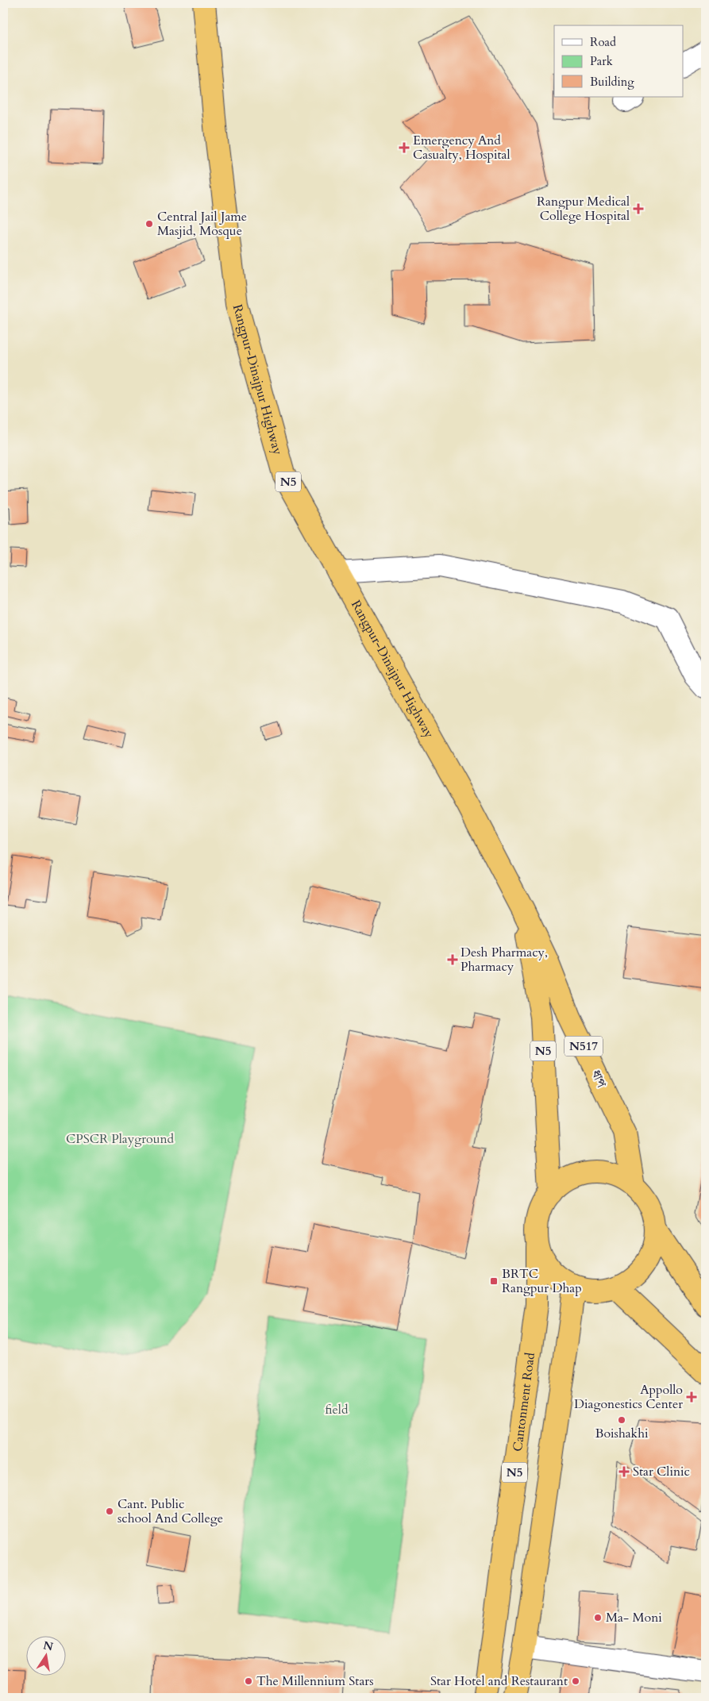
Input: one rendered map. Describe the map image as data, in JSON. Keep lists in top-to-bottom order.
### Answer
{
  "streets": {
    "highway": [
      "Rangpur-Dinajpur Highway",
      "N5",
      "N517",
      "ধাপ",
      "Cantonment Road"
    ]
  },
  "crossings": [
    ["Rangpur-Dinajpur Highway", "N5"],
    ["Rangpur-Dinajpur Highway", "ধাপ"],
    ["N5", "ধাপ"],
    ["N5", "Cantonment Road"],
    ["ধাপ", "Cantonment Road"]
  ],
  "parks": ["CPSCR Playground", "field"],
  "places": {
    "health": [
      "Emergency And Casualty, Hospital",
      "Rangpur Medical College Hospital",
      "Desh Pharmacy, Pharmacy",
      "Appollo Diagonestics Center",
      "Star Clinic"
    ],
    "other": [
      "Central Jail Jame Masjid, Mosque",
      "Boishakhi",
      "Cant. Public school And College",
      "Ma- Moni",
      "The Millennium Stars",
      "Star Hotel and Restaurant"
    ],
    "transit": ["BRTC Rangpur Dhap"]
  },
  "legend": ["Road", "Park", "Building"],
  "north": "top"
}
